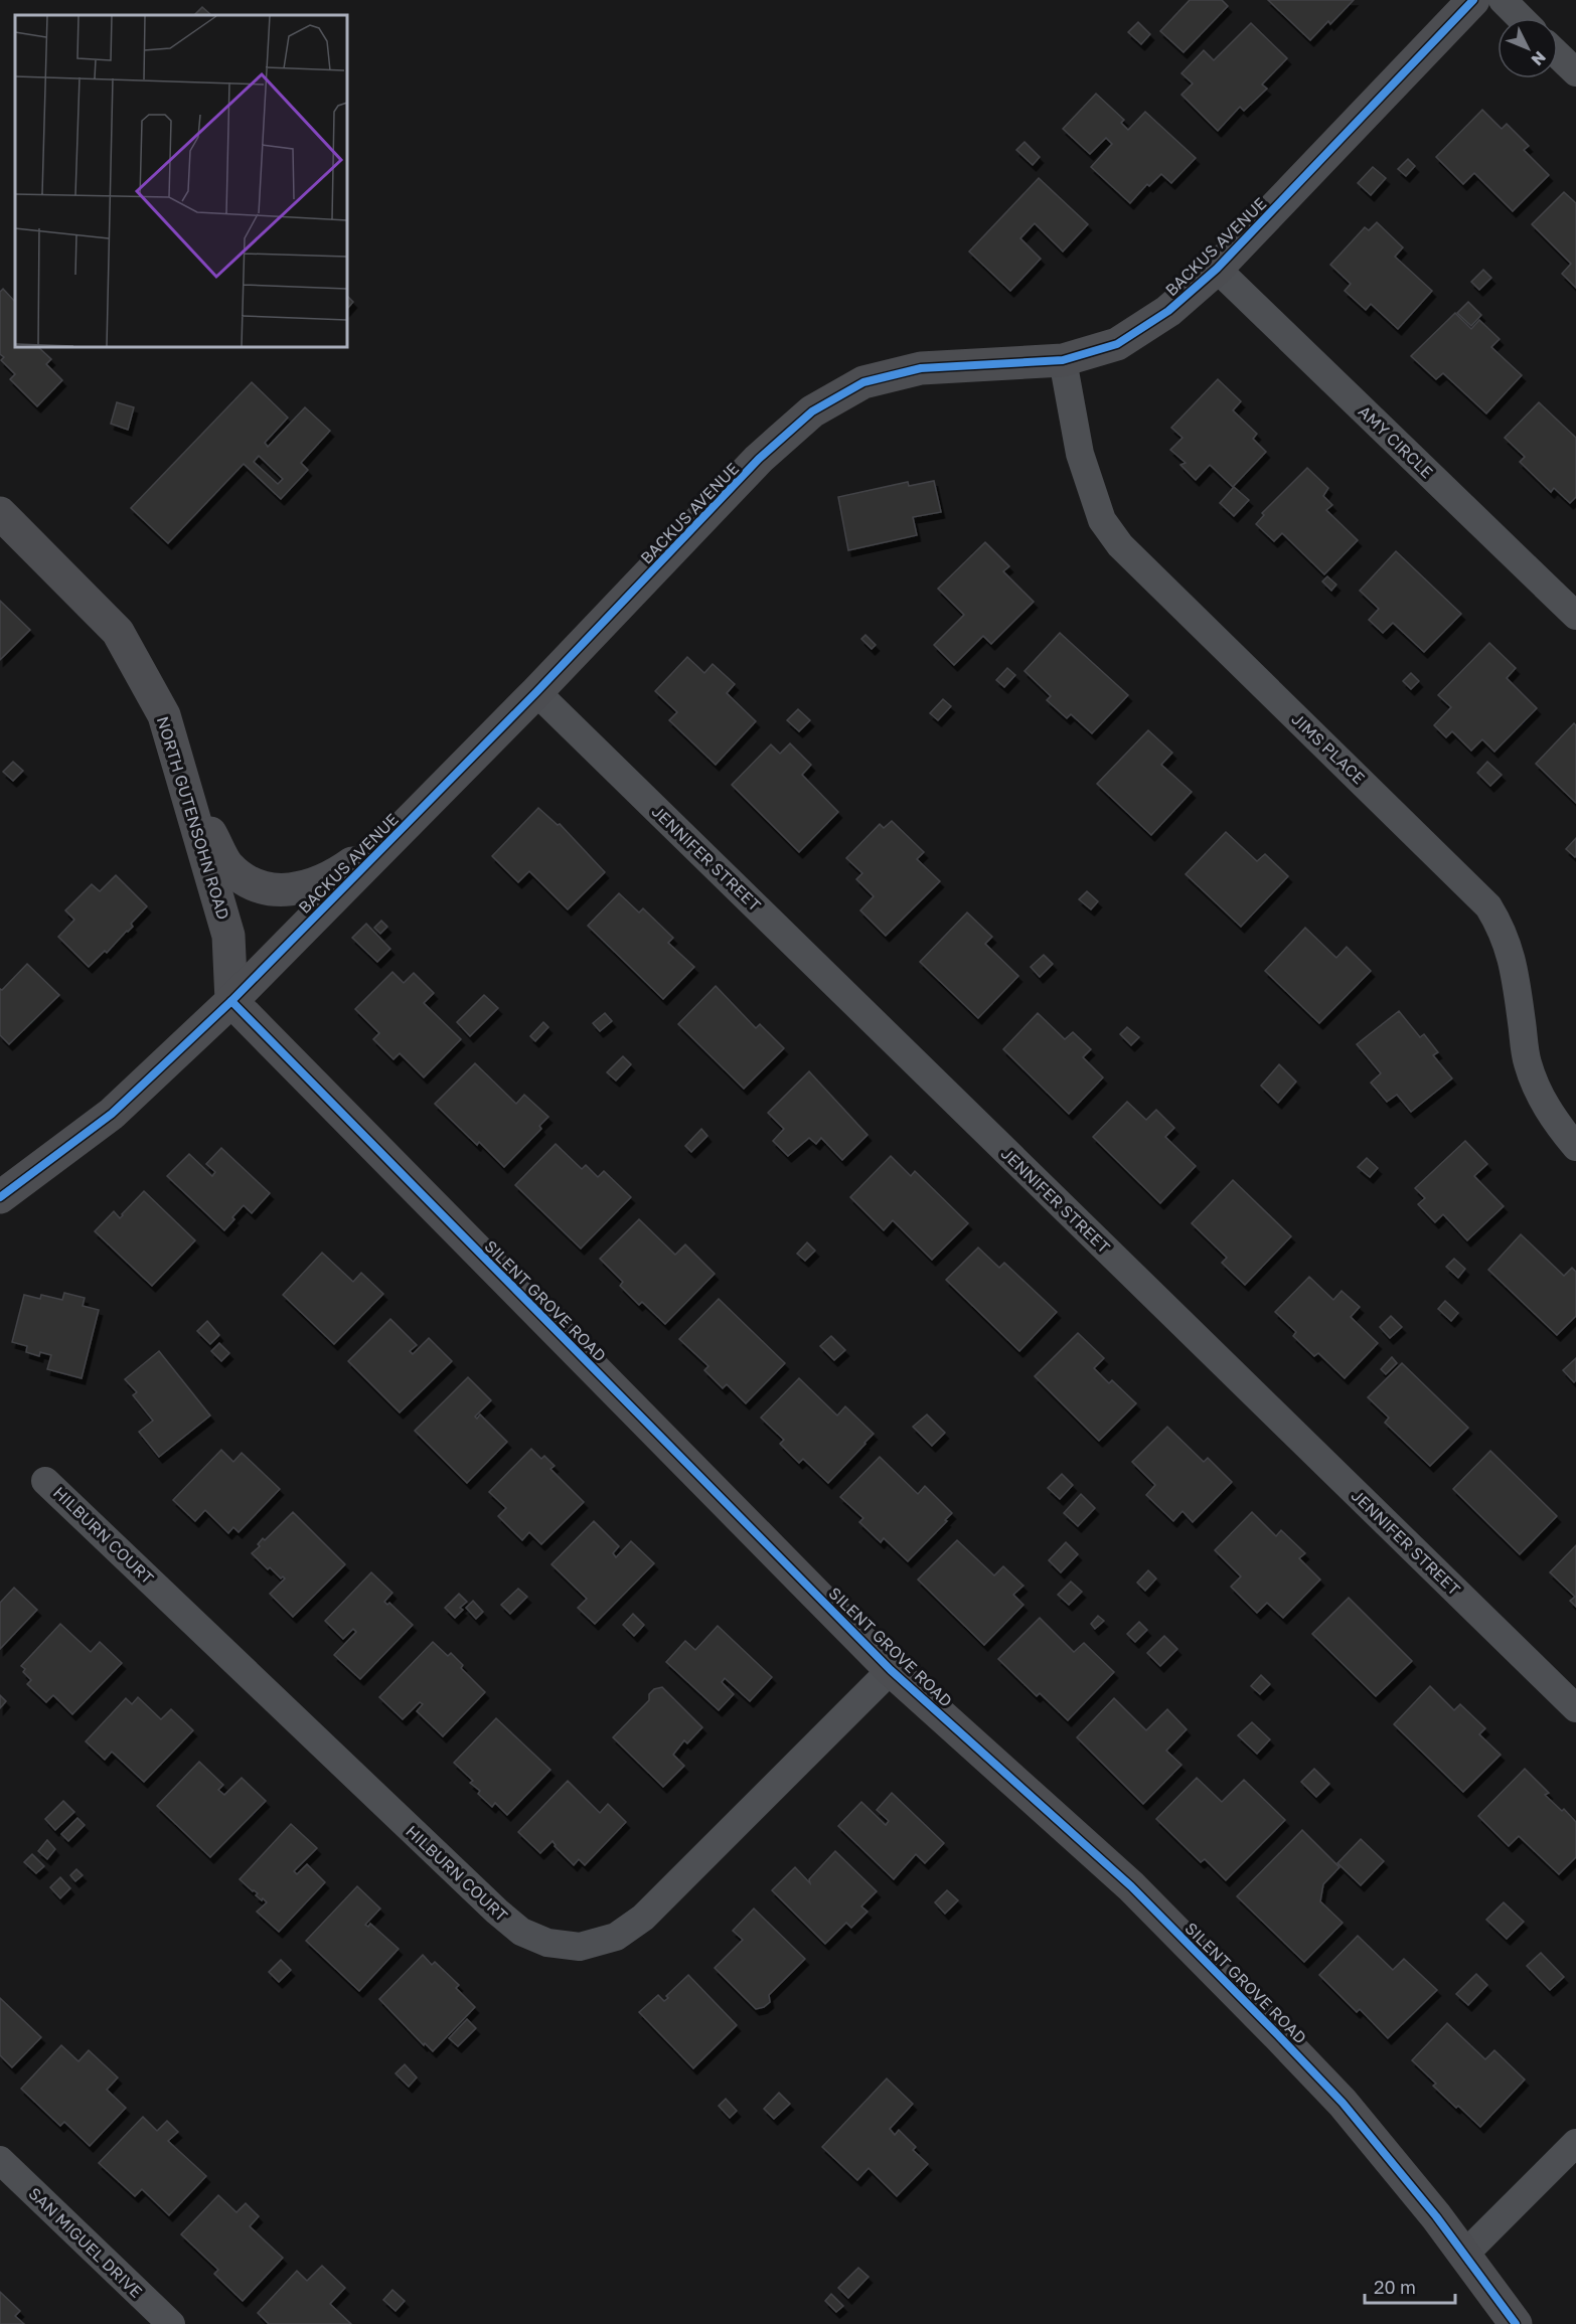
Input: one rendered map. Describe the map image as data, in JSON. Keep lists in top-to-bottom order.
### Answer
{
  "streets": {
    "street": [
      "BACKUS AVENUE",
      "AMY CIRCLE",
      "JIMS PLACE",
      "NORTH GUTENSOHN ROAD",
      "JENNIFER STREET",
      "SILENT GROVE ROAD",
      "HILBURN COURT",
      "SAN MIGUEL DRIVE"
    ]
  },
  "crossings": [
    ["BACKUS AVENUE", "AMY CIRCLE"],
    ["BACKUS AVENUE", "JIMS PLACE"],
    ["BACKUS AVENUE", "NORTH GUTENSOHN ROAD"],
    ["BACKUS AVENUE", "JENNIFER STREET"],
    ["BACKUS AVENUE", "SILENT GROVE ROAD"],
    ["NORTH GUTENSOHN ROAD", "SILENT GROVE ROAD"],
    ["SILENT GROVE ROAD", "HILBURN COURT"]
  ],
  "scale_bar": "20 m",
  "north": "bottom right"
}
